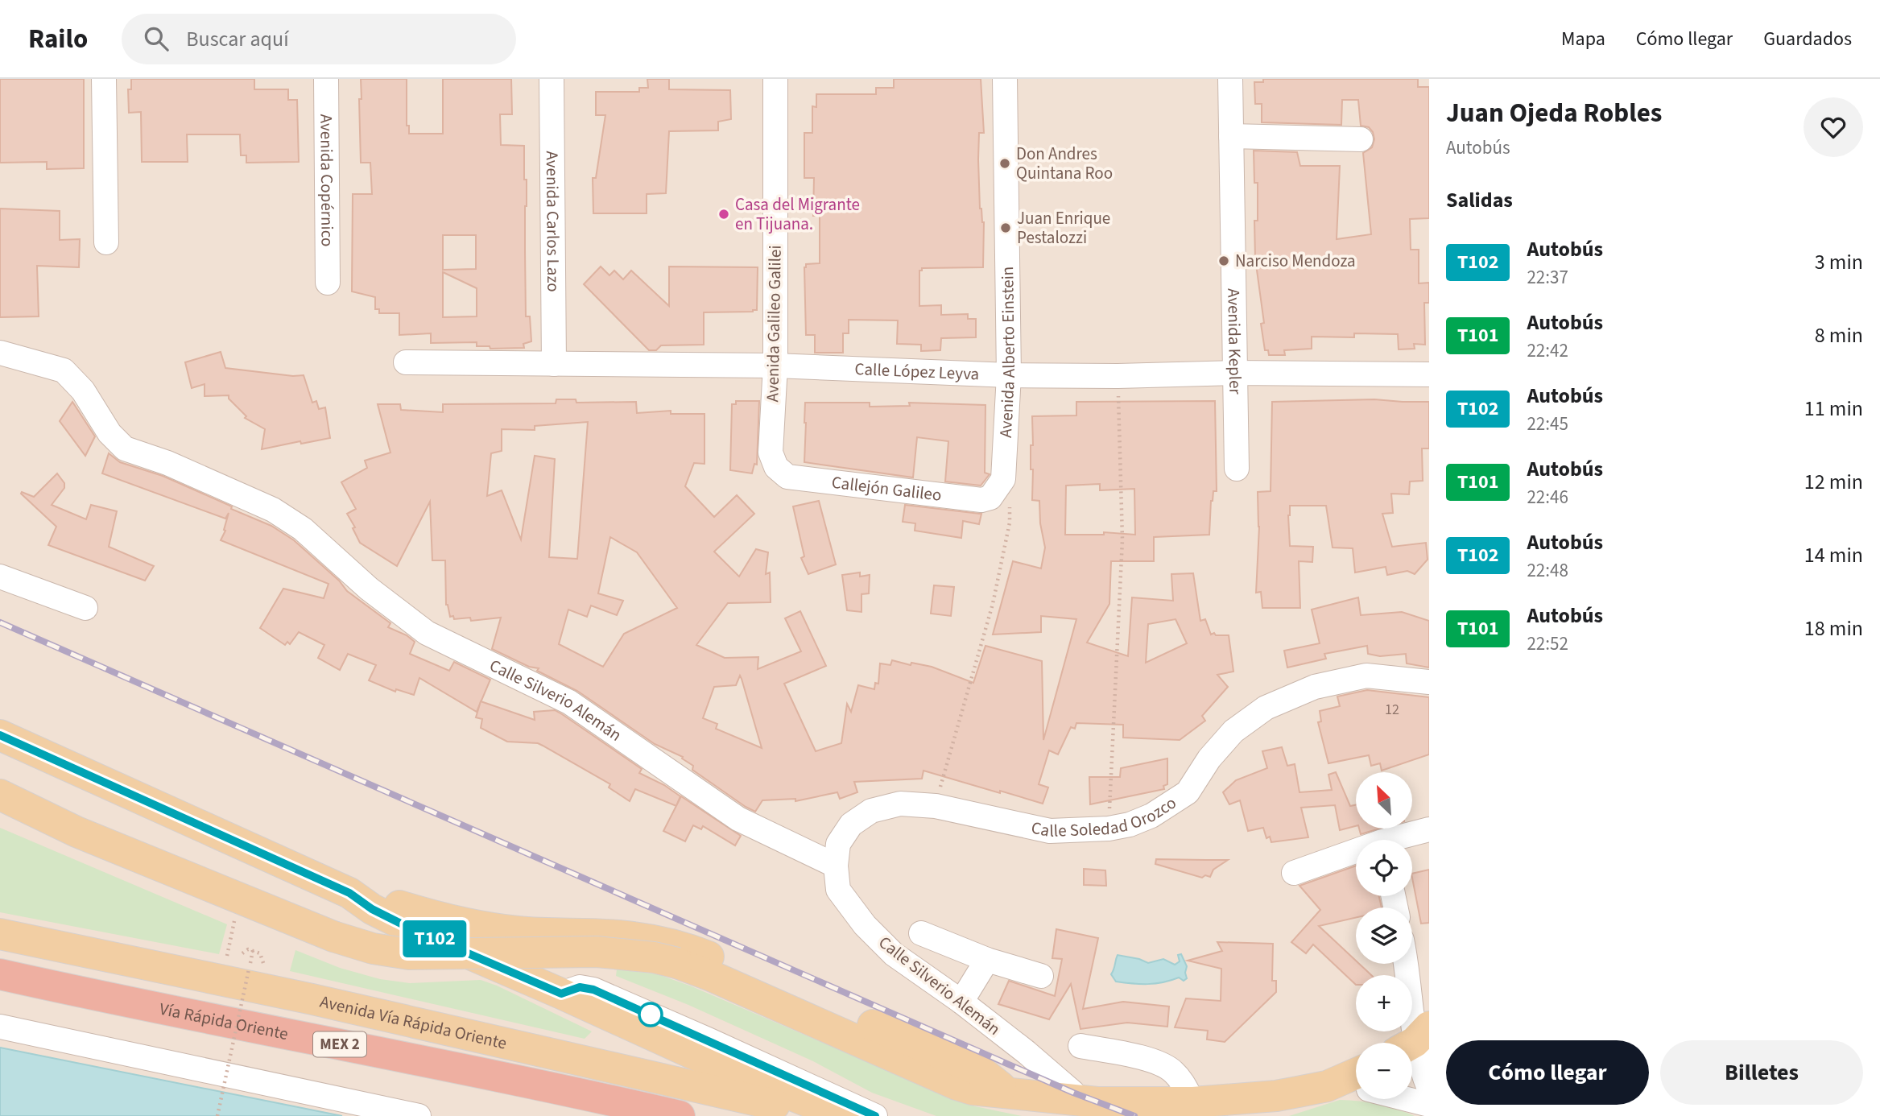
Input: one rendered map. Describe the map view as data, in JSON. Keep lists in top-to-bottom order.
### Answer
{
  "streets": {
    "highway": ["Vía Rápida Oriente", "MEX 2"],
    "main road": ["Avenida Vía Rápida Oriente"],
    "street": [
      "Avenida Copérnico",
      "Avenida Carlos Lazo",
      "Avenida Galileo Galilei",
      "Avenida Kepler",
      "Avenida Alberto Einstein",
      "Calle López Leyva",
      "Callejón Galileo",
      "Calle Silverio Alemán",
      "Calle Soledad Orozco"
    ]
  },
  "crossings": [
    ["Avenida Carlos Lazo", "Calle López Leyva"],
    ["Avenida Galileo Galilei", "Calle López Leyva"],
    ["Avenida Galileo Galilei", "Callejón Galileo"],
    ["Avenida Kepler", "Calle López Leyva"],
    ["Avenida Alberto Einstein", "Calle López Leyva"],
    ["Avenida Alberto Einstein", "Callejón Galileo"],
    ["Calle Silverio Alemán", "Calle Soledad Orozco"]
  ],
  "places": [
    "Don Andres Quintana Roo",
    "Casa del Migrante en Tijuana.",
    "Juan Enrique Pestalozzi",
    "Narciso Mendoza"
  ],
  "lines": ["bus line T102"],
  "house_numbers": ["12"],
  "north": "top left",
  "page": {
    "header": "Railo",
    "search": "Buscar aquí",
    "nav": ["Mapa", "Cómo llegar", "Guardados"],
    "on_map": "T102",
    "heading": [
      ["Juan Ojeda Robles", "Autobús"],
      "Salidas"
    ],
    "list": [
      {
        "mark": "T102",
        "name": "Autobús",
        "note": "22:37",
        "value": "3 min"
      },
      {
        "mark": "T101",
        "name": "Autobús",
        "note": "22:42",
        "value": "8 min"
      },
      {
        "mark": "T102",
        "name": "Autobús",
        "note": "22:45",
        "value": "11 min"
      },
      {
        "mark": "T101",
        "name": "Autobús",
        "note": "22:46",
        "value": "12 min"
      },
      {
        "mark": "T102",
        "name": "Autobús",
        "note": "22:48",
        "value": "14 min"
      },
      {
        "mark": "T101",
        "name": "Autobús",
        "note": "22:52",
        "value": "18 min"
      }
    ],
    "map_buttons": ["+", "−"],
    "buttons": ["Cómo llegar", "Billetes"]
  }
}
